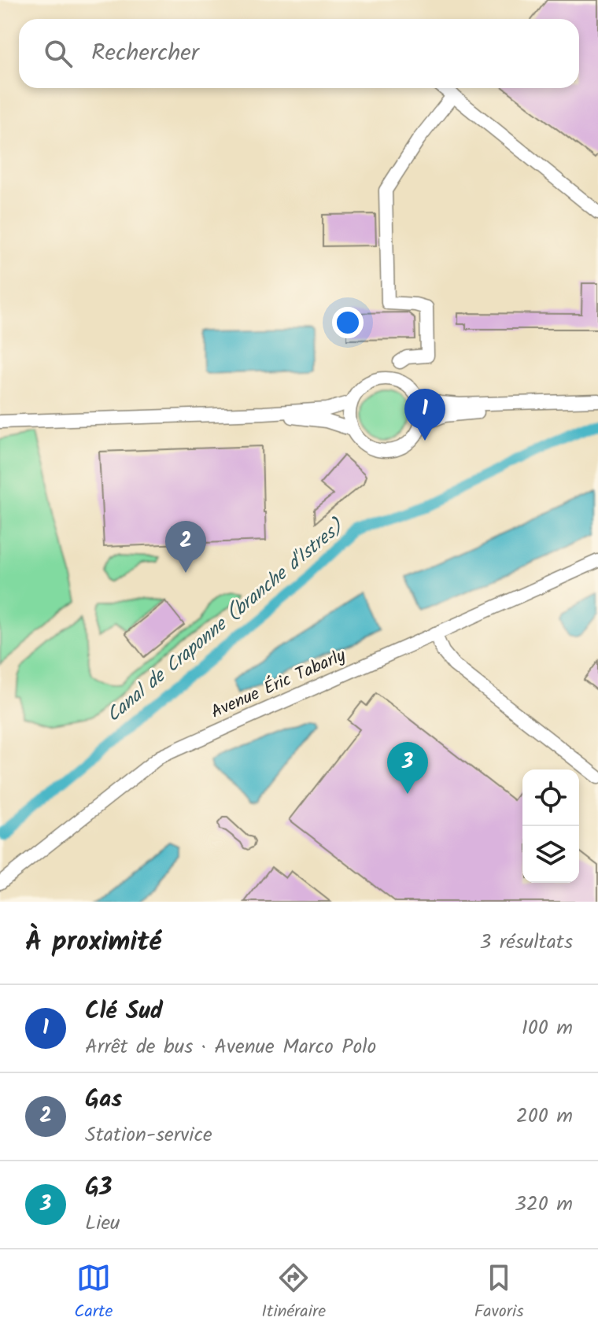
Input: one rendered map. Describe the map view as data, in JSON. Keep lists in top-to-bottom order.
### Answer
{
  "streets": {
    "street": ["Avenue Éric Tabarly"]
  },
  "water": ["Canal de Craponne (branche d'Istres)"],
  "page": {
    "search": "Rechercher",
    "pins": ["1", "2", "3"],
    "heading": ["À proximité", "3 résultats"],
    "list": [
      {
        "mark": "1",
        "name": "Clé Sud",
        "note": "Arrêt de bus · Avenue Marco Polo",
        "value": "100 m"
      },
      {
        "mark": "2",
        "name": "Gas",
        "note": "Station-service",
        "value": "200 m"
      },
      {
        "mark": "3",
        "name": "G3",
        "note": "Lieu",
        "value": "320 m"
      }
    ],
    "nav": ["Carte", "Itinéraire", "Favoris"]
  }
}
